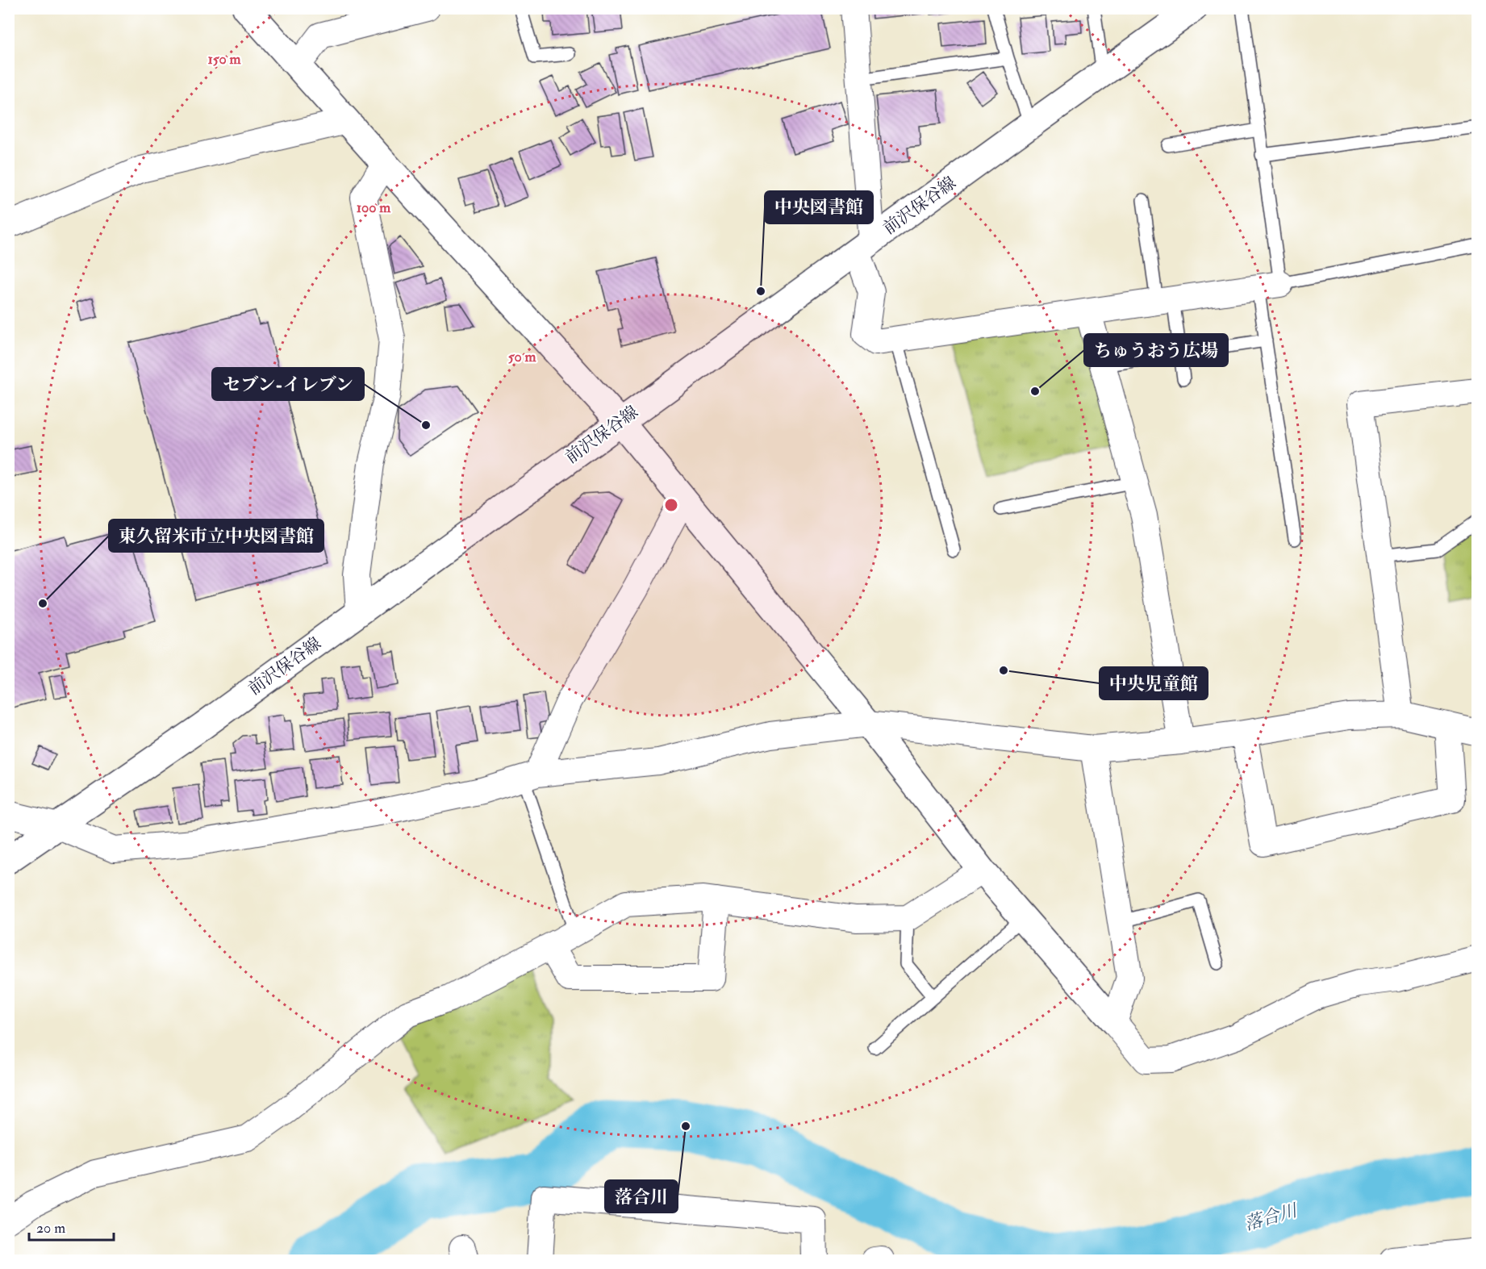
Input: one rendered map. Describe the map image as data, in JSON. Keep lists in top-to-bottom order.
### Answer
{
  "streets": {
    "main road": ["前沢保谷線"]
  },
  "water": ["落合川"],
  "places": [
    "中央図書館",
    "ちゅうおう広場",
    "セブン-イレブン",
    "東久留米市立中央図書館",
    "中央児童館",
    "落合川"
  ],
  "scale_bar": "20 m",
  "rings": ["150 m", "100 m", "50 m"]
}
